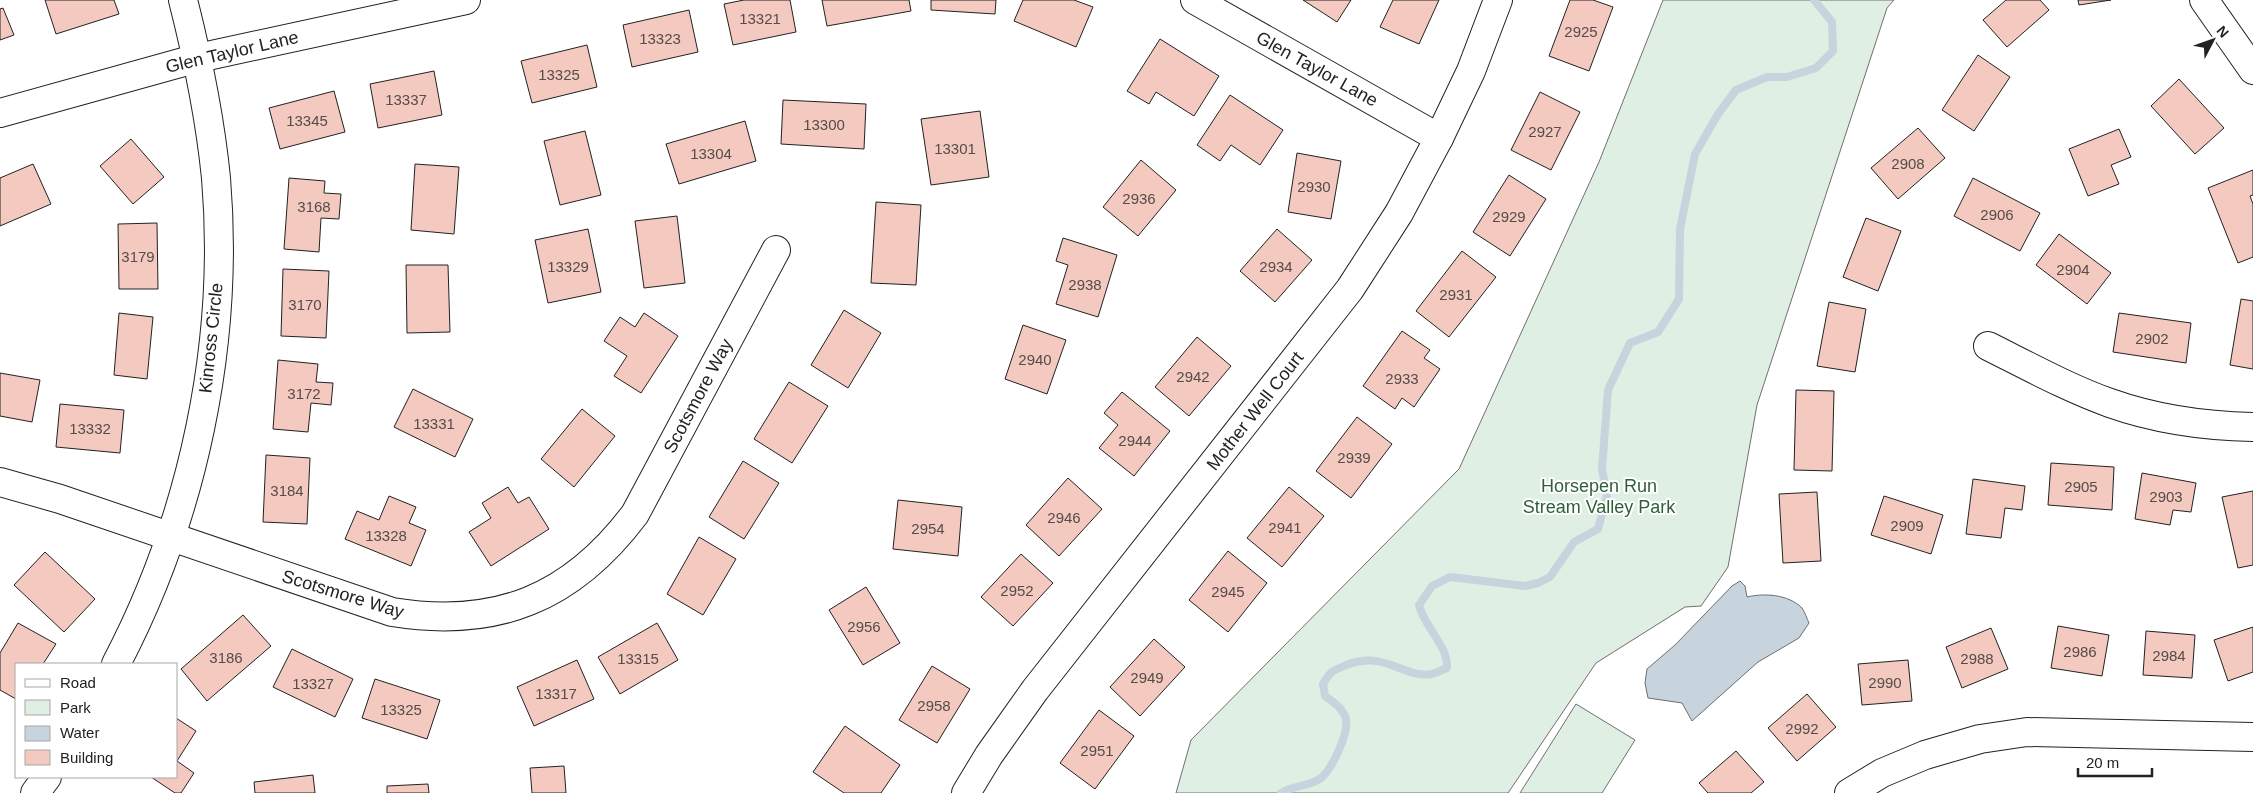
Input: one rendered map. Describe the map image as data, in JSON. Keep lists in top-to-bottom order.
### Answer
{
  "streets": {
    "street": [
      "Glen Taylor Lane",
      "Kinross Circle",
      "Scotsmore Way",
      "Mother Well Court"
    ]
  },
  "crossings": [
    ["Glen Taylor Lane", "Kinross Circle"],
    ["Glen Taylor Lane", "Mother Well Court"],
    ["Kinross Circle", "Scotsmore Way"]
  ],
  "parks": ["Horsepen Run Stream Valley Park"],
  "house_numbers": [
    "13321",
    "2925",
    "13323",
    "13325",
    "13337",
    "13345",
    "13300",
    "2927",
    "13301",
    "13304",
    "2908",
    "2930",
    "2936",
    "3168",
    "2906",
    "2929",
    "3179",
    "13329",
    "2934",
    "2904",
    "2938",
    "2931",
    "3170",
    "2902",
    "2940",
    "2942",
    "2933",
    "3172",
    "13331",
    "13332",
    "2944",
    "2939",
    "2905",
    "3184",
    "2903",
    "2946",
    "2909",
    "2941",
    "2954",
    "13328",
    "2952",
    "2945",
    "2956",
    "2986",
    "2984",
    "3186",
    "13315",
    "2988",
    "2949",
    "2990",
    "13327",
    "13317",
    "2958",
    "13325",
    "2992",
    "2951"
  ],
  "legend": [
    "Road",
    "Park",
    "Water",
    "Building"
  ],
  "scale_bar": "20 m",
  "north": "top right"
}
